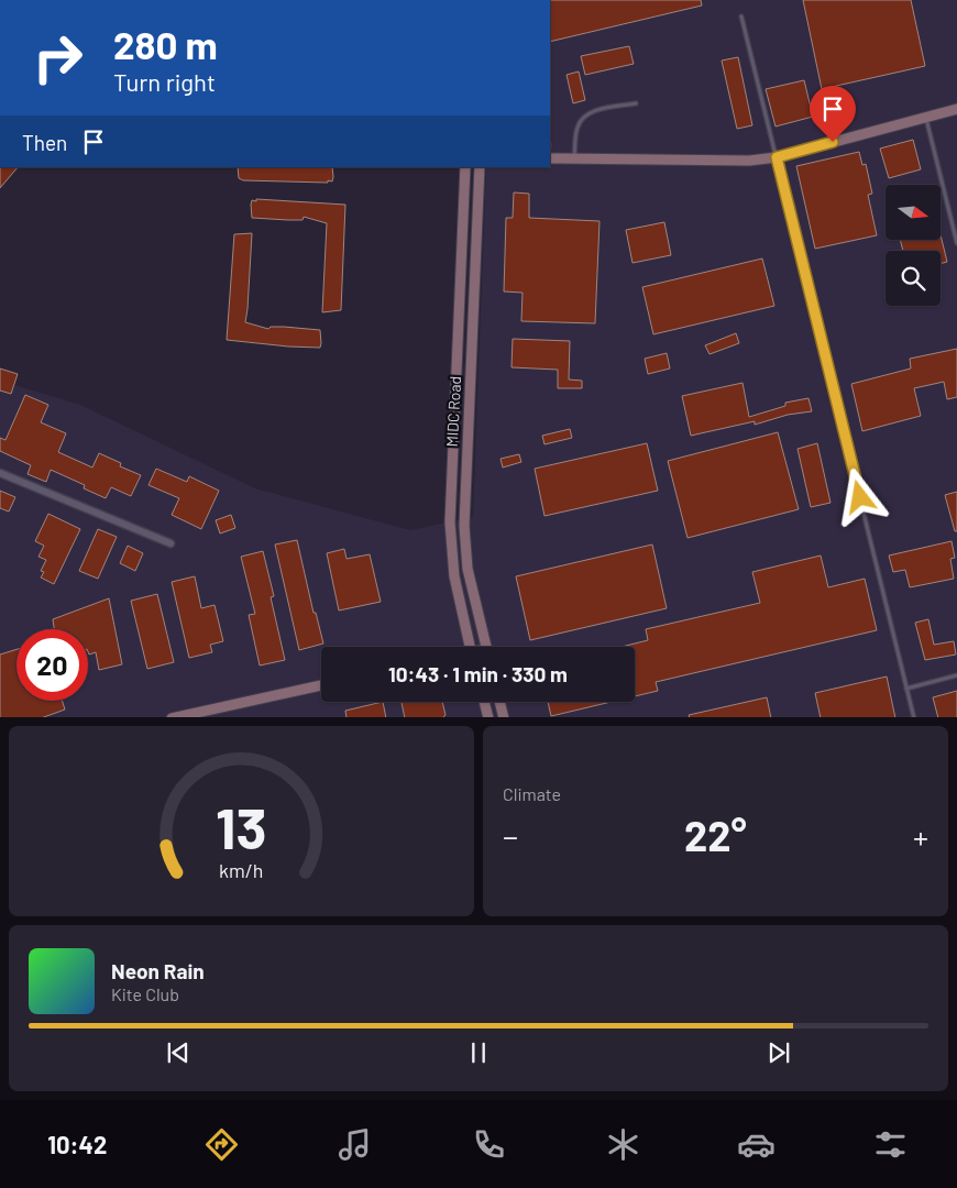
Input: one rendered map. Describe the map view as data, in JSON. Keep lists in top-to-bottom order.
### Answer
{
  "streets": {
    "main road": ["MIDC Road"]
  },
  "north": "right",
  "page": {
    "turn": ["280 m", "Turn right"],
    "then": "Then",
    "limit": "20",
    "trip": "10:43 · 1 min · 330 m",
    "tile": "Climate",
    "heat": ["−", "22°", "+"],
    "song": ["Neon Rain", "Kite Club"],
    "tabs": "10:42",
    "gauge": ["13", "km/h"]
  }
}
